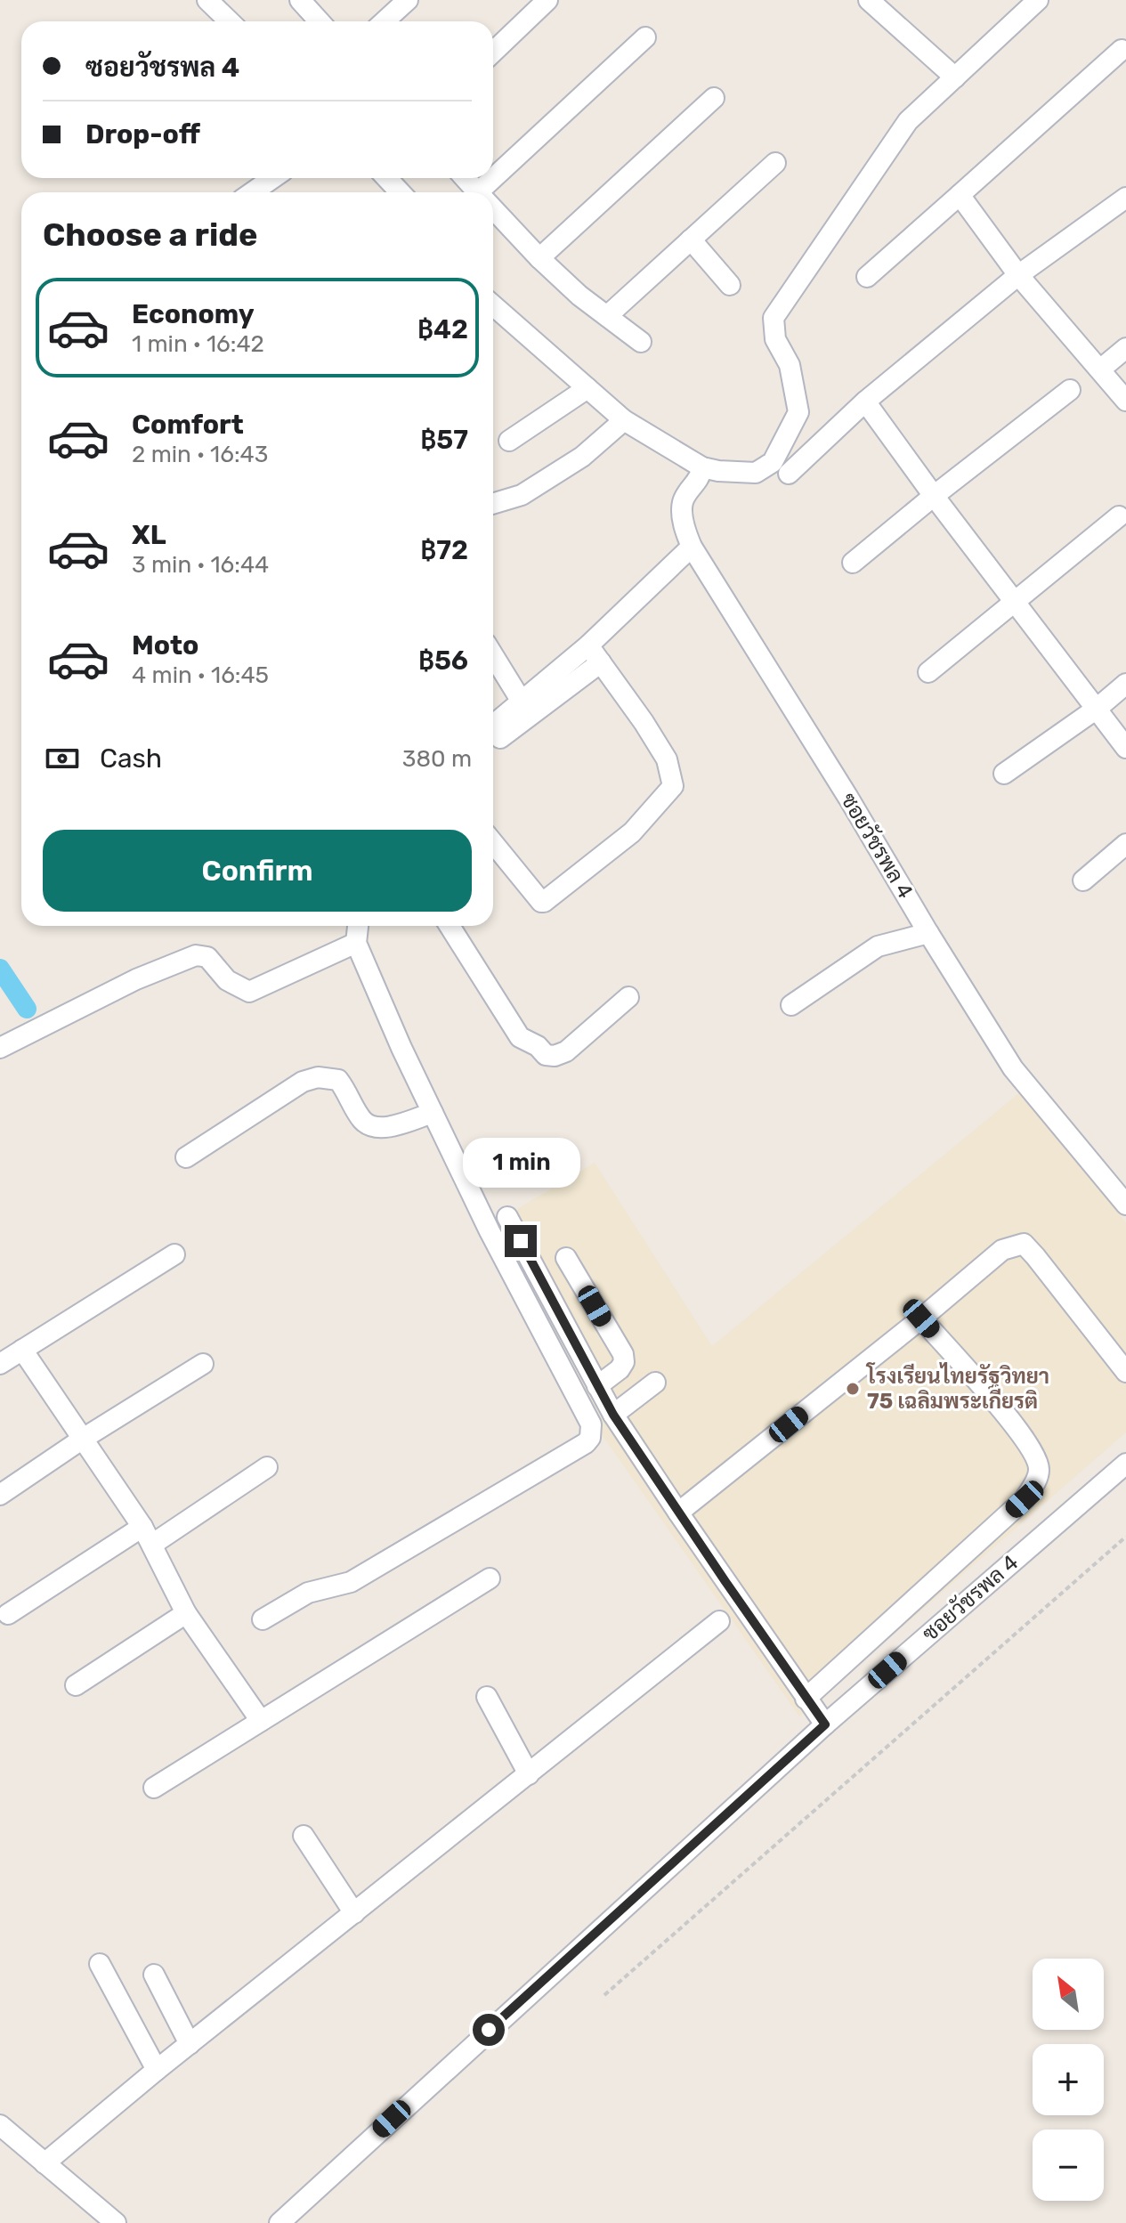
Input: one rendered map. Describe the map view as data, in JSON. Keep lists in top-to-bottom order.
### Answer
{
  "streets": {
    "street": ["ซอยวัชรพล 4"]
  },
  "places": ["โรงเรียนไทยรัฐวิทยา 75 เฉลิมพระเกียรติ"],
  "north": "top left",
  "page": {
    "banner": ["ซอยวัชรพล 4", "Drop-off"],
    "heading": "Choose a ride",
    "list": [
      {
        "name": "Economy",
        "note": "1 min · 16:42",
        "value": "฿42"
      },
      {
        "name": "Comfort",
        "note": "2 min · 16:43",
        "value": "฿57"
      },
      {
        "name": "XL",
        "note": "3 min · 16:44",
        "value": "฿72"
      },
      {
        "name": "Moto",
        "note": "4 min · 16:45",
        "value": "฿56"
      }
    ],
    "pay": ["Cash", "380 m"],
    "buttons": "Confirm",
    "bubble": "1 min",
    "map_buttons": ["+", "−"]
  }
}
